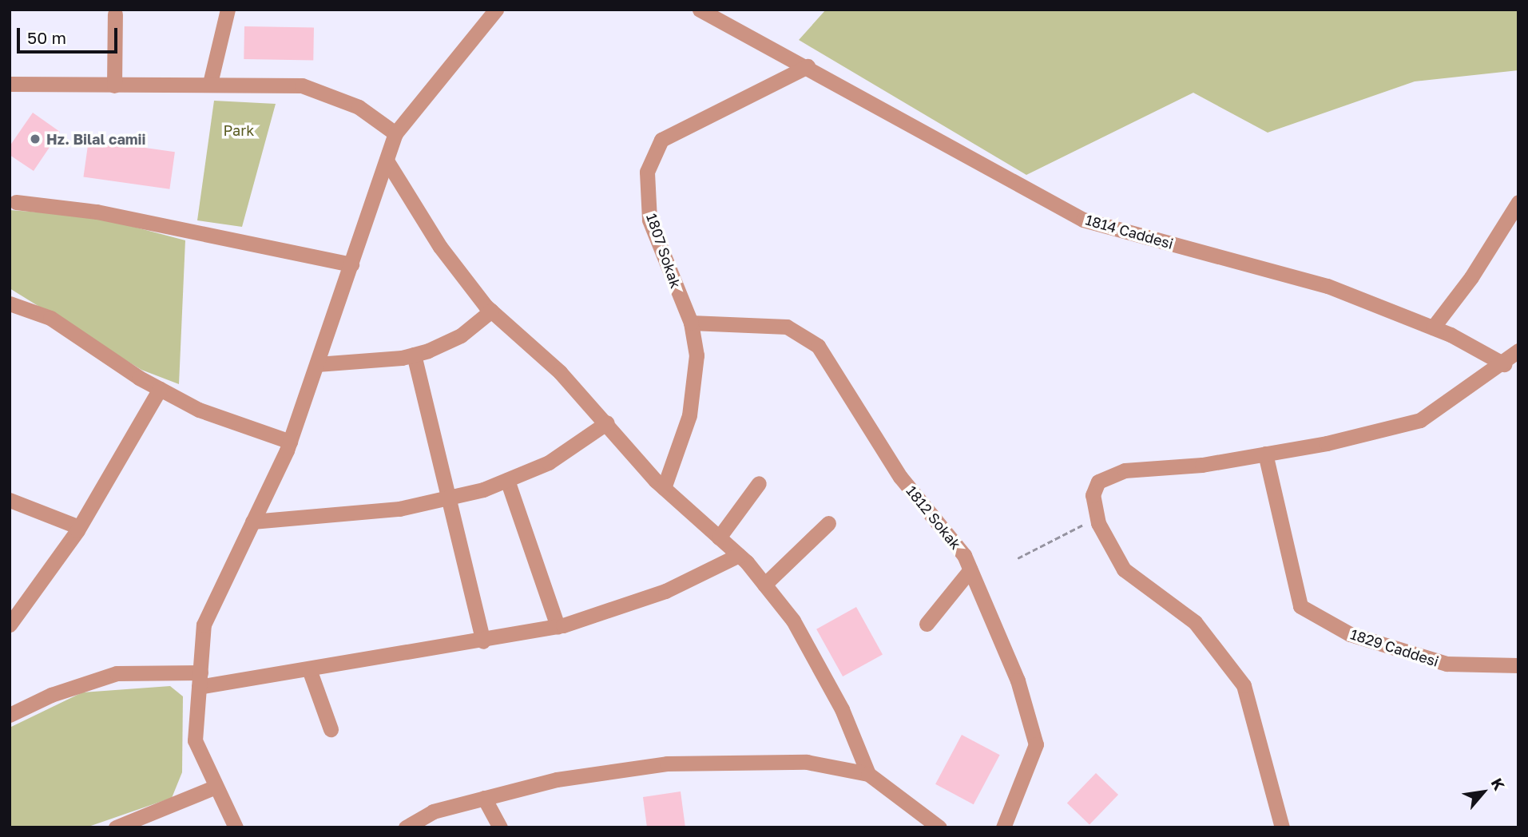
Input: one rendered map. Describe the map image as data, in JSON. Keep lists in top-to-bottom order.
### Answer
{
  "streets": {
    "street": [
      "1814 Caddesi",
      "1807 Sokak",
      "1812 Sokak",
      "1829 Caddesi"
    ]
  },
  "crossings": [
    ["1814 Caddesi", "1807 Sokak"],
    ["1807 Sokak", "1812 Sokak"]
  ],
  "parks": ["Park"],
  "places": ["Hz. Bilal camii"],
  "scale_bar": "50 m",
  "north": "top right"
}
